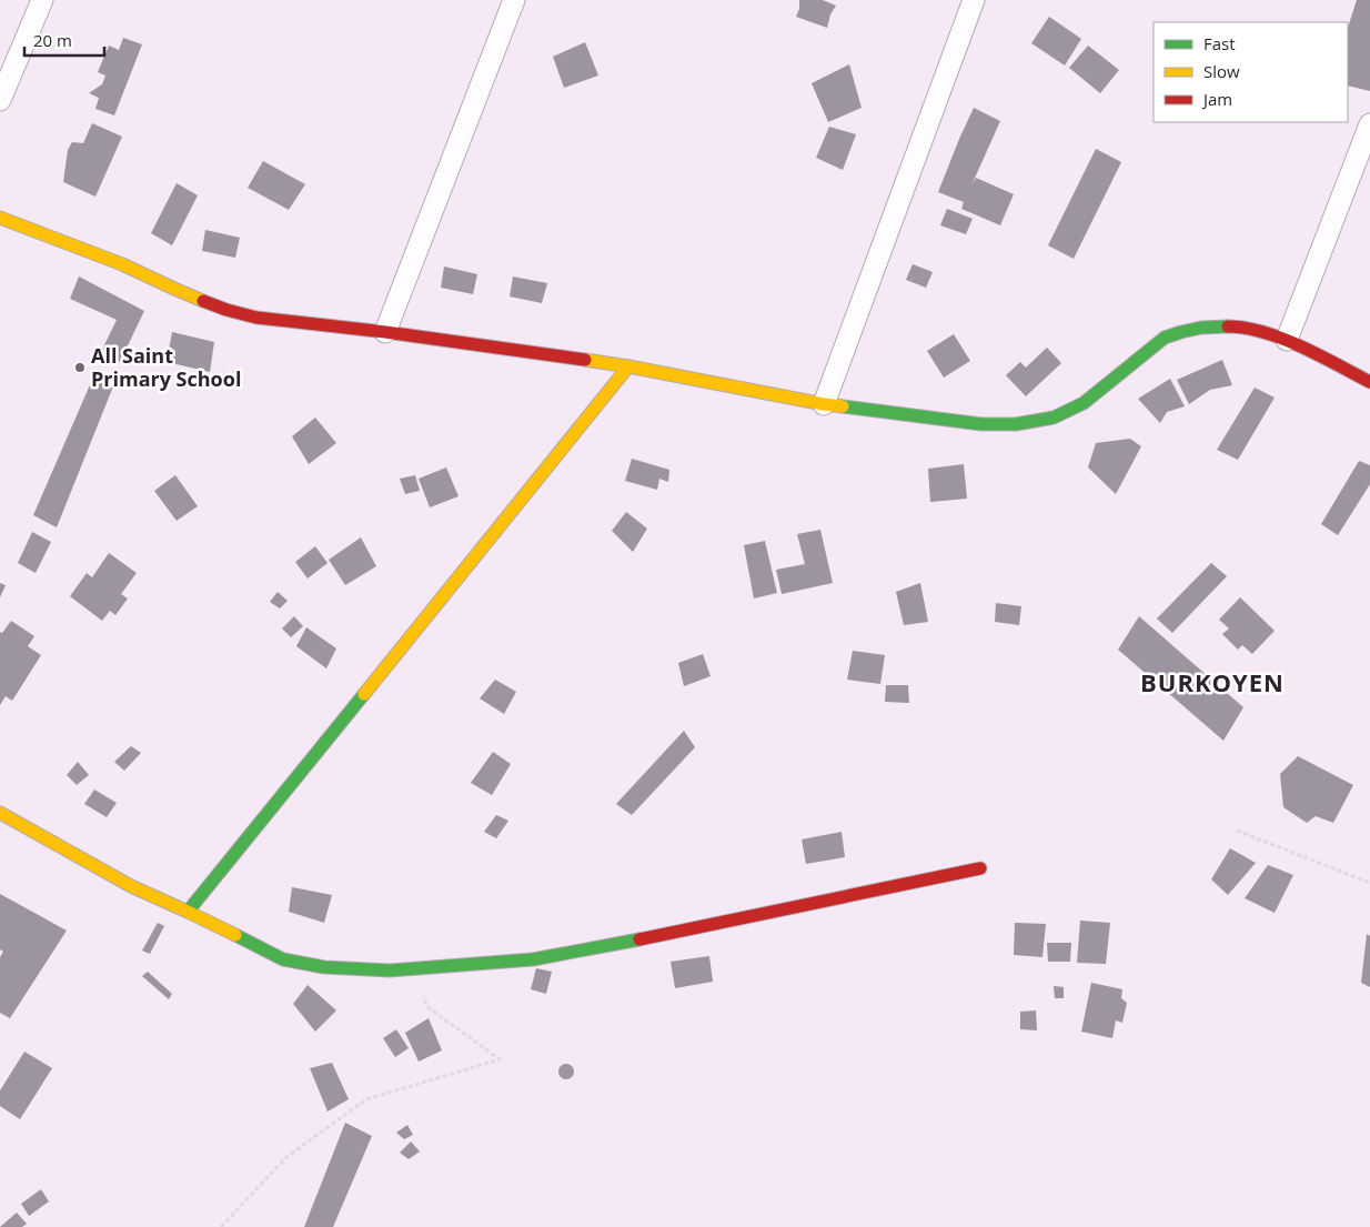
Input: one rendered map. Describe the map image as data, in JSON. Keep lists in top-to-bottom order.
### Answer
{
  "districts": ["BURKOYEN"],
  "places": ["All Saint Primary School"],
  "legend": ["Fast", "Slow", "Jam"],
  "scale_bar": "20 m"
}
